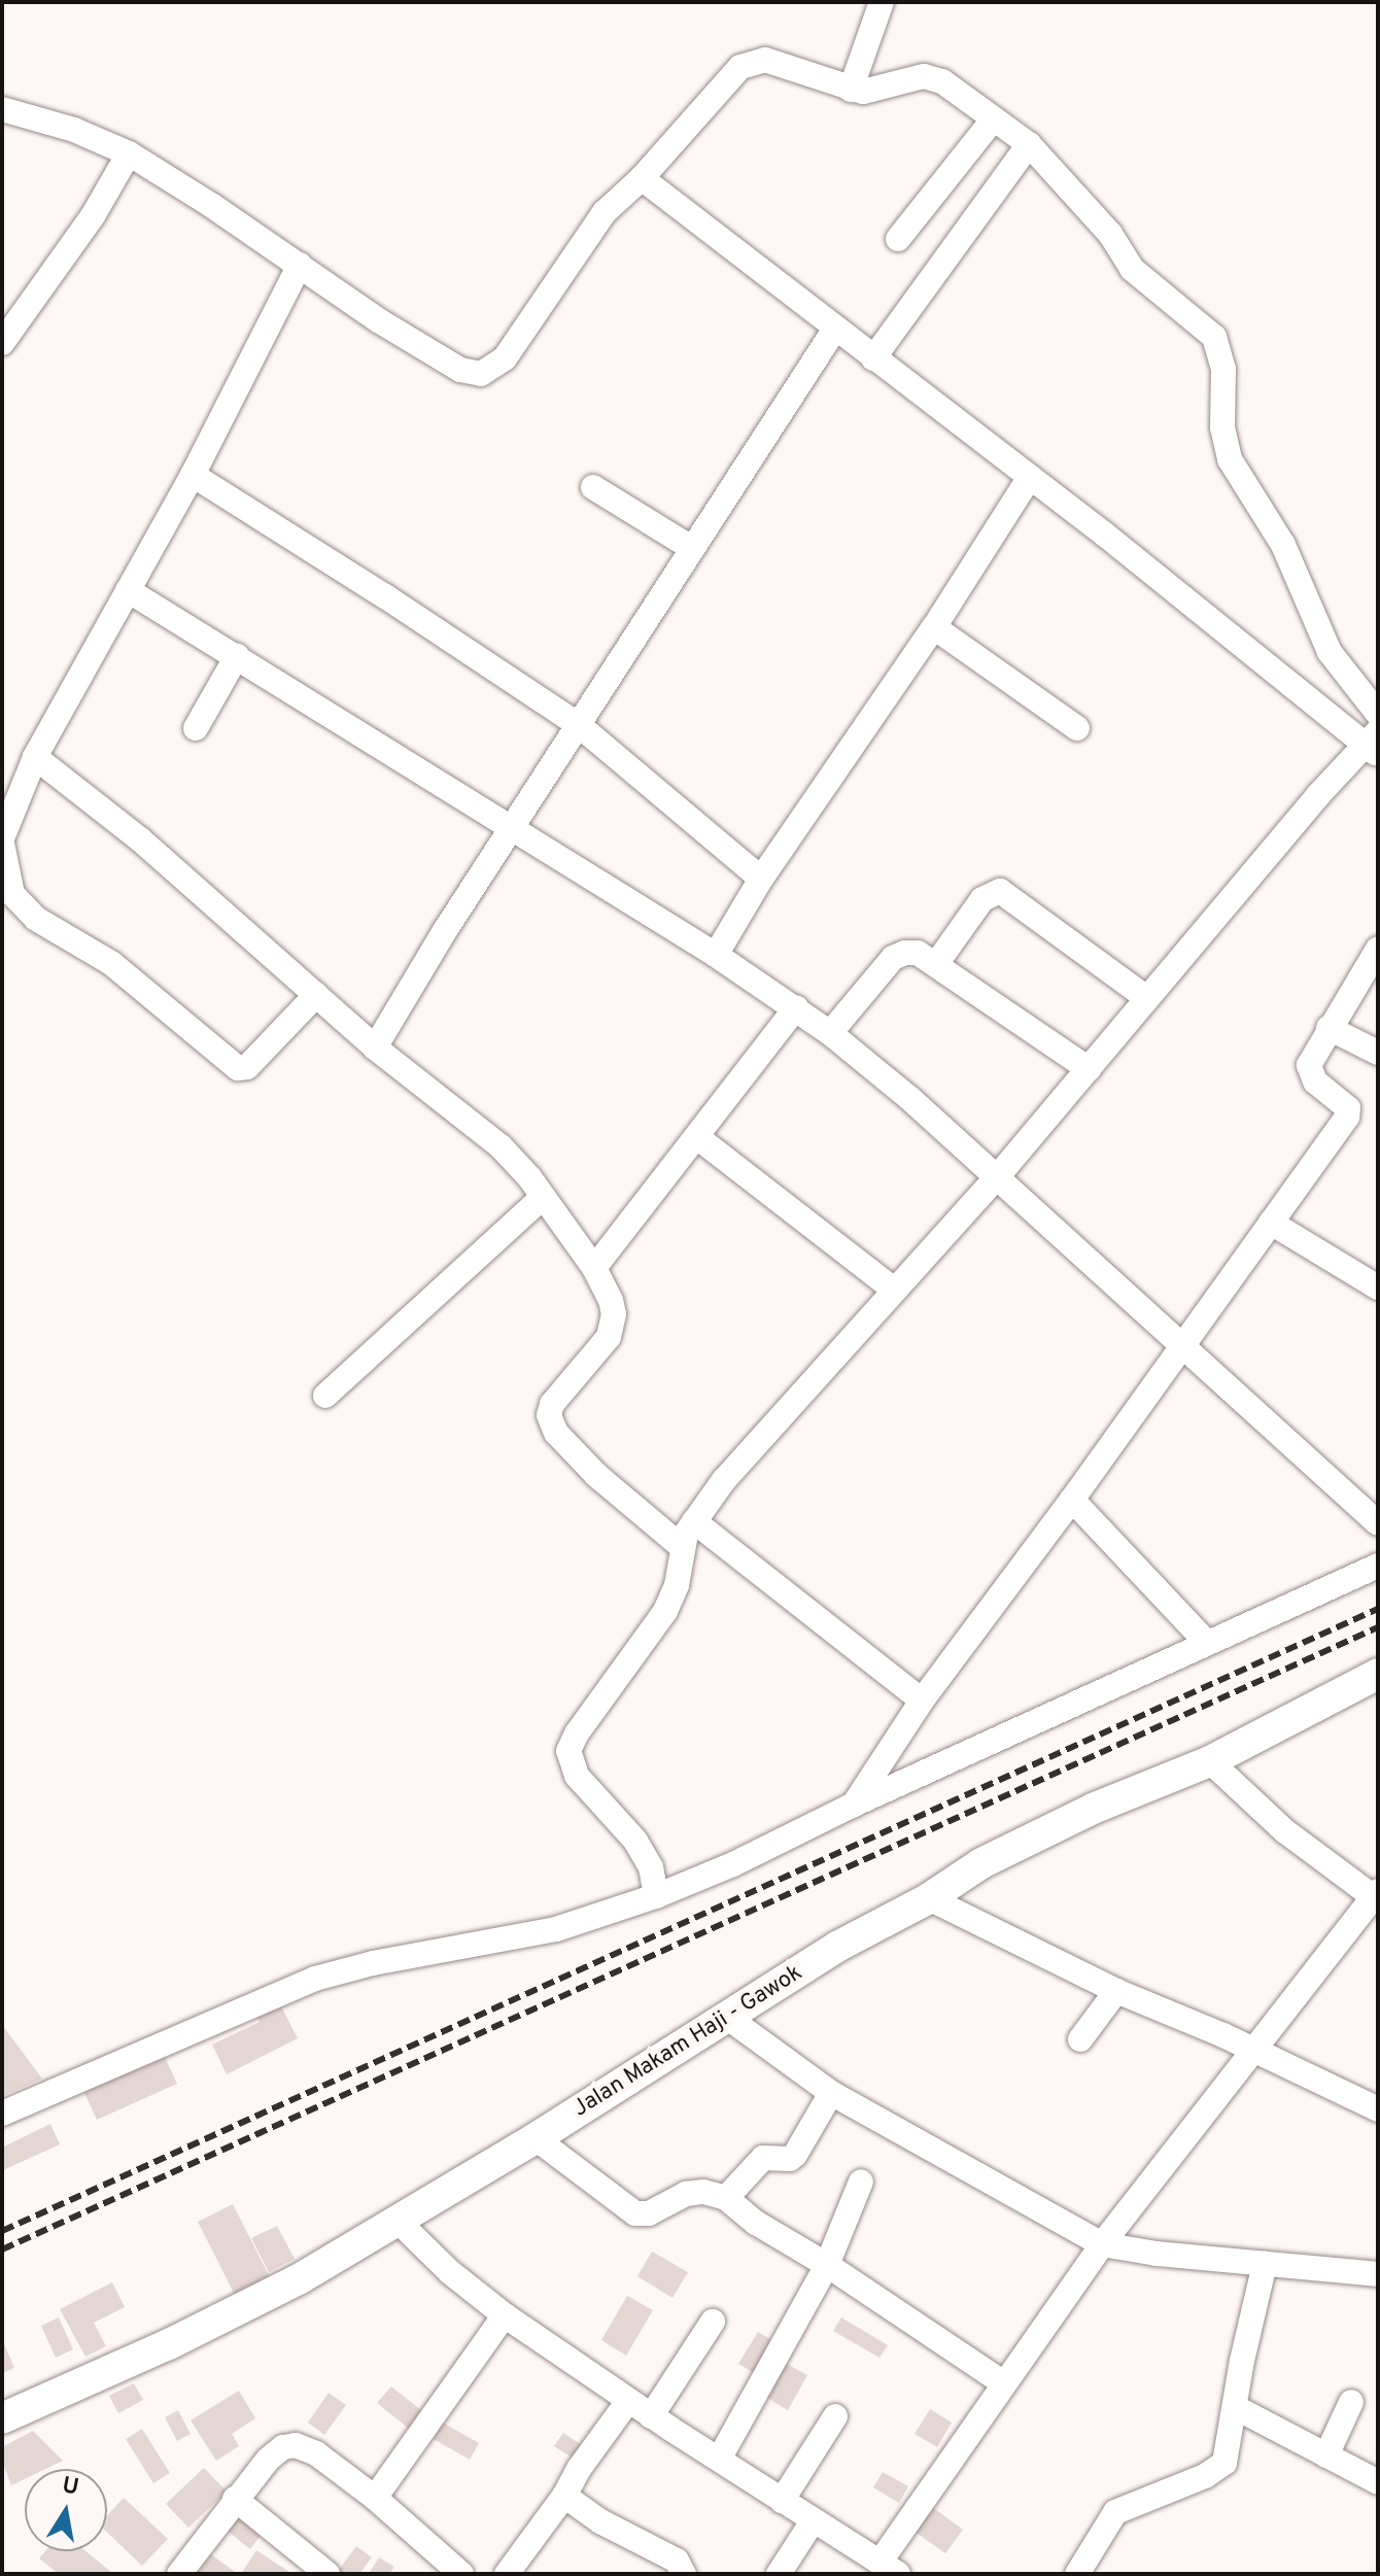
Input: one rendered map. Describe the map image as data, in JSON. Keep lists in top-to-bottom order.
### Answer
{
  "streets": {
    "street": ["Jalan Makam Haji - Gawok"]
  },
  "north": "top"
}
